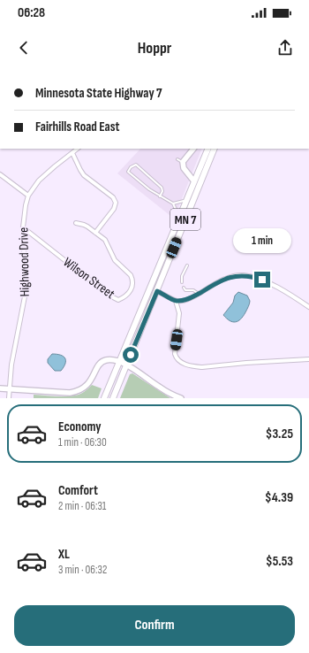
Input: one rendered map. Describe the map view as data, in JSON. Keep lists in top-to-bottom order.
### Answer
{
  "streets": {
    "main road": ["MN 7"],
    "street": ["Highwood Drive", "Wilson Street"]
  },
  "crossings": [
    ["Highwood Drive", "Wilson Street"]
  ],
  "page": {
    "status": "06:28",
    "header": "Hoppr",
    "banner": ["Minnesota State Highway 7", "Fairhills Road East"],
    "bubble": "1 min",
    "list": [
      {
        "name": "Economy",
        "note": "1 min · 06:30",
        "value": "$3.25"
      },
      {
        "name": "Comfort",
        "note": "2 min · 06:31",
        "value": "$4.39"
      },
      {
        "name": "XL",
        "note": "3 min · 06:32",
        "value": "$5.53"
      }
    ],
    "buttons": "Confirm"
  }
}
